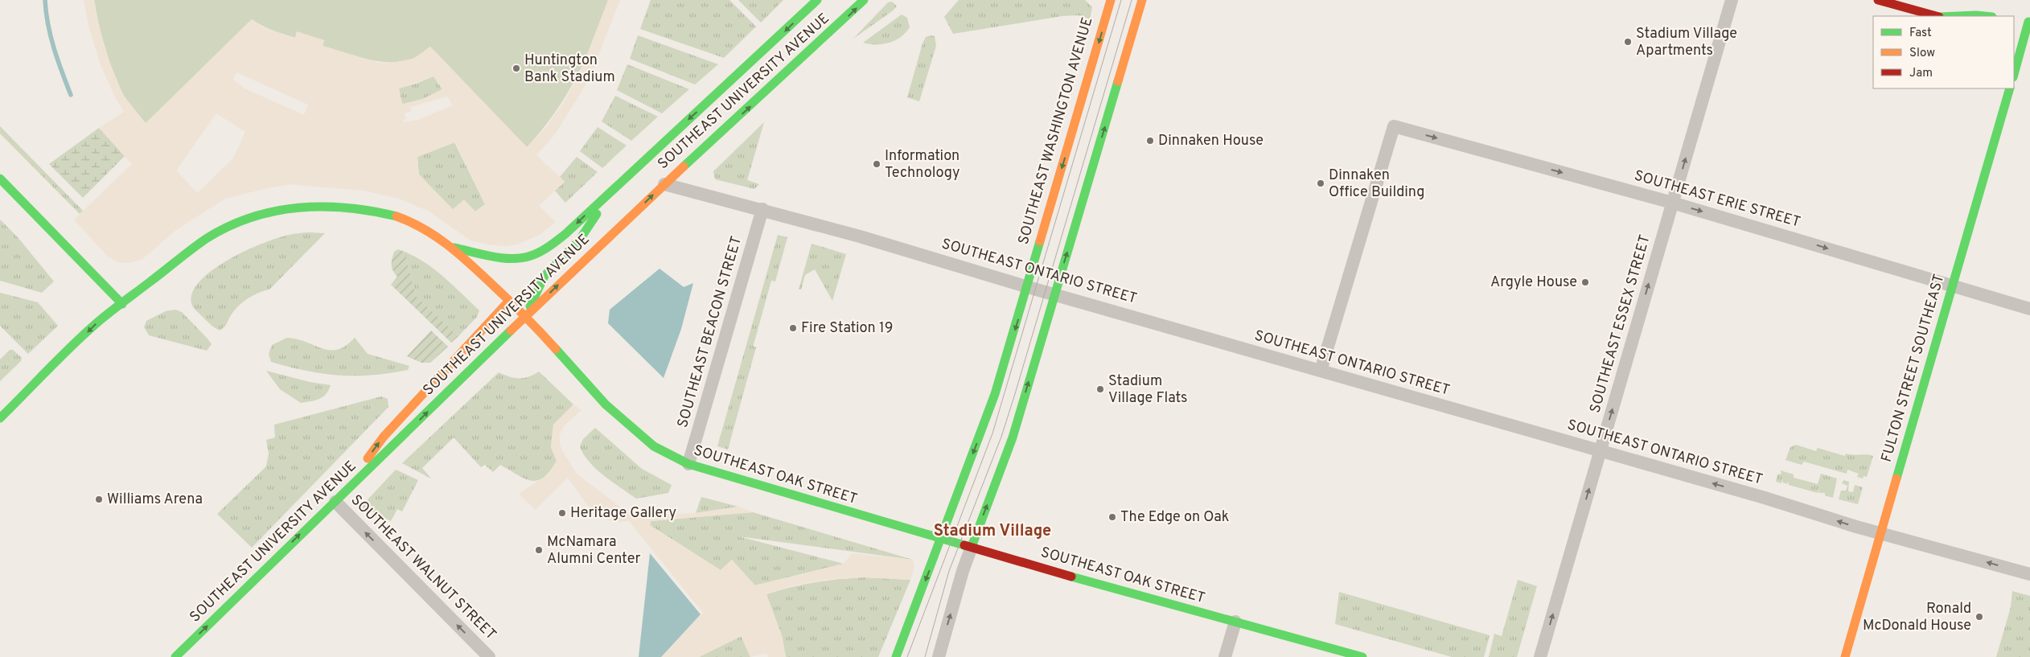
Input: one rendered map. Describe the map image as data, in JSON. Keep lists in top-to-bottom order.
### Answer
{
  "streets": {
    "street": [
      "SOUTHEAST UNIVERSITY AVENUE",
      "SOUTHEAST WASHINGTON AVENUE",
      "SOUTHEAST ERIE STREET",
      "SOUTHEAST ONTARIO STREET",
      "SOUTHEAST ESSEX STREET",
      "SOUTHEAST BEACON STREET",
      "FULTON STREET SOUTHEAST",
      "SOUTHEAST OAK STREET",
      "SOUTHEAST WALNUT STREET"
    ]
  },
  "crossings": [
    ["SOUTHEAST UNIVERSITY AVENUE", "SOUTHEAST ONTARIO STREET"],
    ["SOUTHEAST UNIVERSITY AVENUE", "SOUTHEAST OAK STREET"],
    ["SOUTHEAST UNIVERSITY AVENUE", "SOUTHEAST WALNUT STREET"],
    ["SOUTHEAST WASHINGTON AVENUE", "SOUTHEAST ONTARIO STREET"],
    ["SOUTHEAST WASHINGTON AVENUE", "SOUTHEAST OAK STREET"],
    ["SOUTHEAST ERIE STREET", "SOUTHEAST ONTARIO STREET"],
    ["SOUTHEAST ERIE STREET", "SOUTHEAST ESSEX STREET"],
    ["SOUTHEAST ERIE STREET", "FULTON STREET SOUTHEAST"],
    ["SOUTHEAST ONTARIO STREET", "SOUTHEAST ESSEX STREET"],
    ["SOUTHEAST ONTARIO STREET", "SOUTHEAST BEACON STREET"],
    ["SOUTHEAST ONTARIO STREET", "FULTON STREET SOUTHEAST"],
    ["SOUTHEAST BEACON STREET", "SOUTHEAST OAK STREET"]
  ],
  "one_way": ["SOUTHEAST ESSEX STREET", "SOUTHEAST WALNUT STREET"],
  "districts": ["Stadium Village"],
  "places": [
    "Stadium Village Apartments",
    "Huntington Bank Stadium",
    "Dinnaken House",
    "Information Technology",
    "Dinnaken Office Building",
    "Argyle House",
    "Fire Station 19",
    "Stadium Village Flats",
    "Williams Arena",
    "Heritage Gallery",
    "The Edge on Oak",
    "McNamara Alumni Center",
    "Ronald McDonald House"
  ],
  "legend": ["Fast", "Slow", "Jam"]
}
